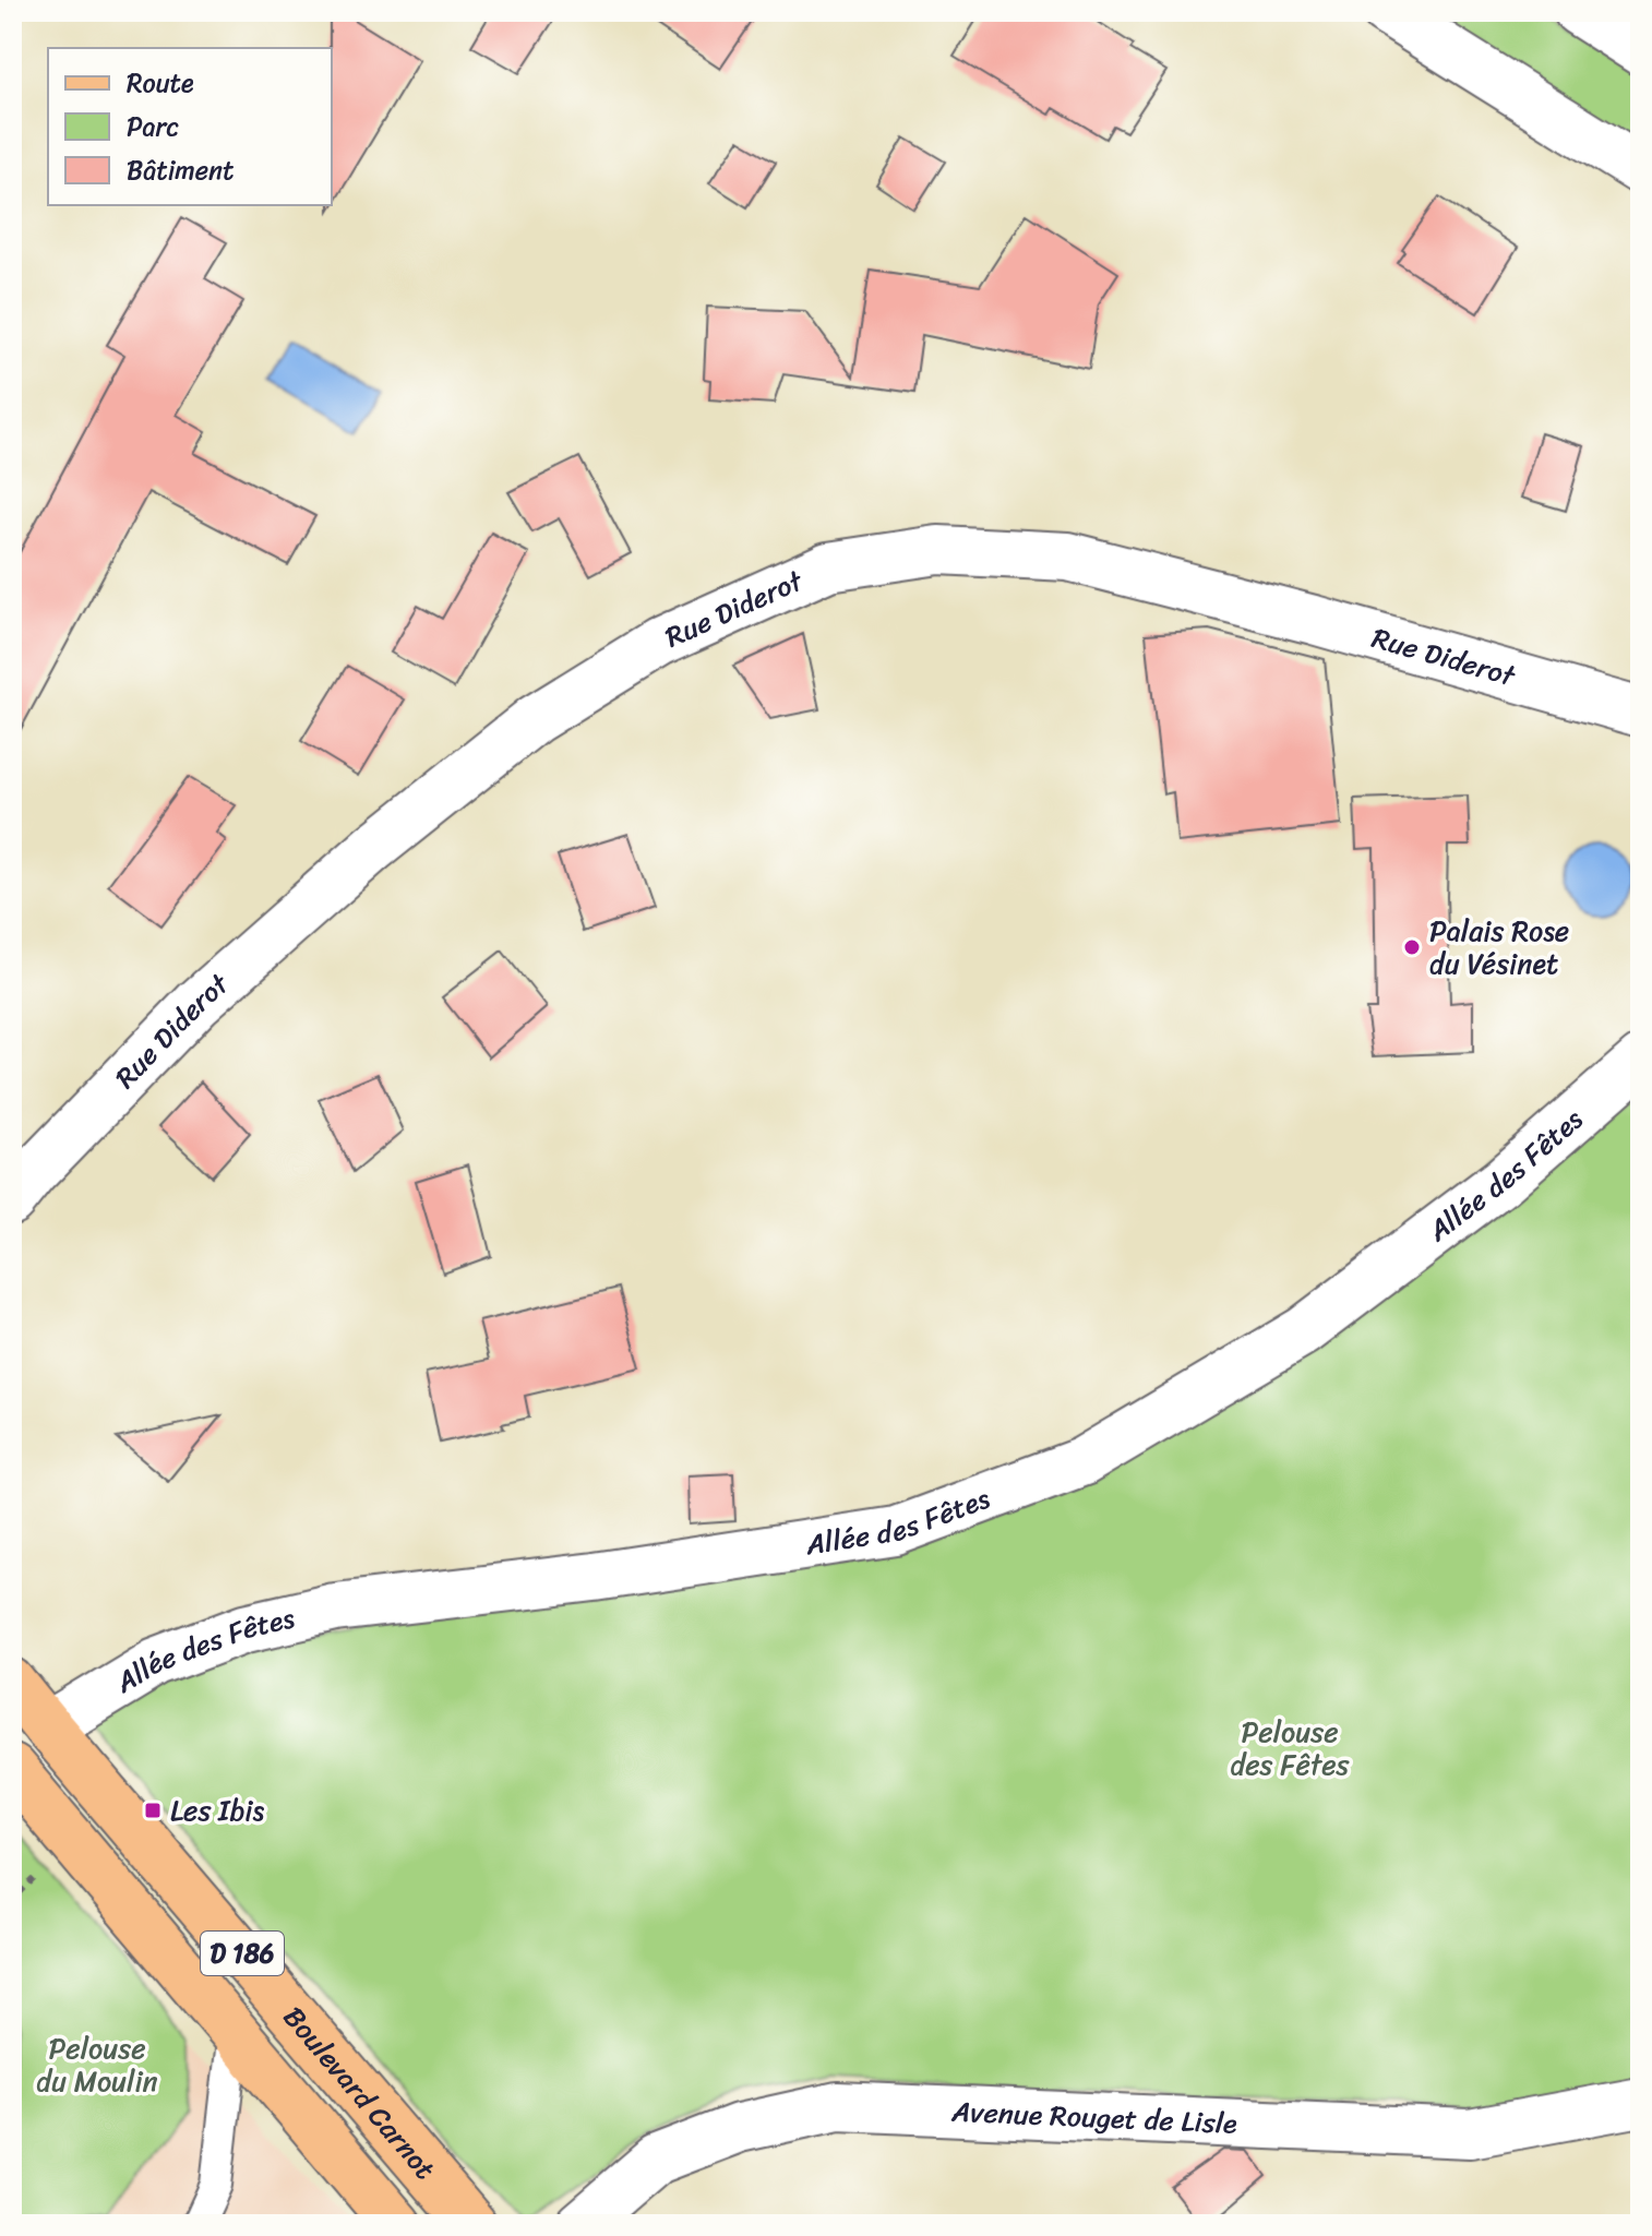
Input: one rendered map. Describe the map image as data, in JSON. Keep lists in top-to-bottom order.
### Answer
{
  "streets": {
    "main road": ["D 186", "Boulevard Carnot"],
    "street": ["Rue Diderot", "Allée des Fêtes", "Avenue Rouget de Lisle"]
  },
  "crossings": [
    ["Allée des Fêtes", "Boulevard Carnot"]
  ],
  "parks": ["Pelouse des Fêtes", "Pelouse du Moulin"],
  "places": {
    "other": ["Palais Rose du Vésinet"],
    "transit": ["Les Ibis"]
  },
  "legend": ["Route", "Parc", "Bâtiment"]
}
